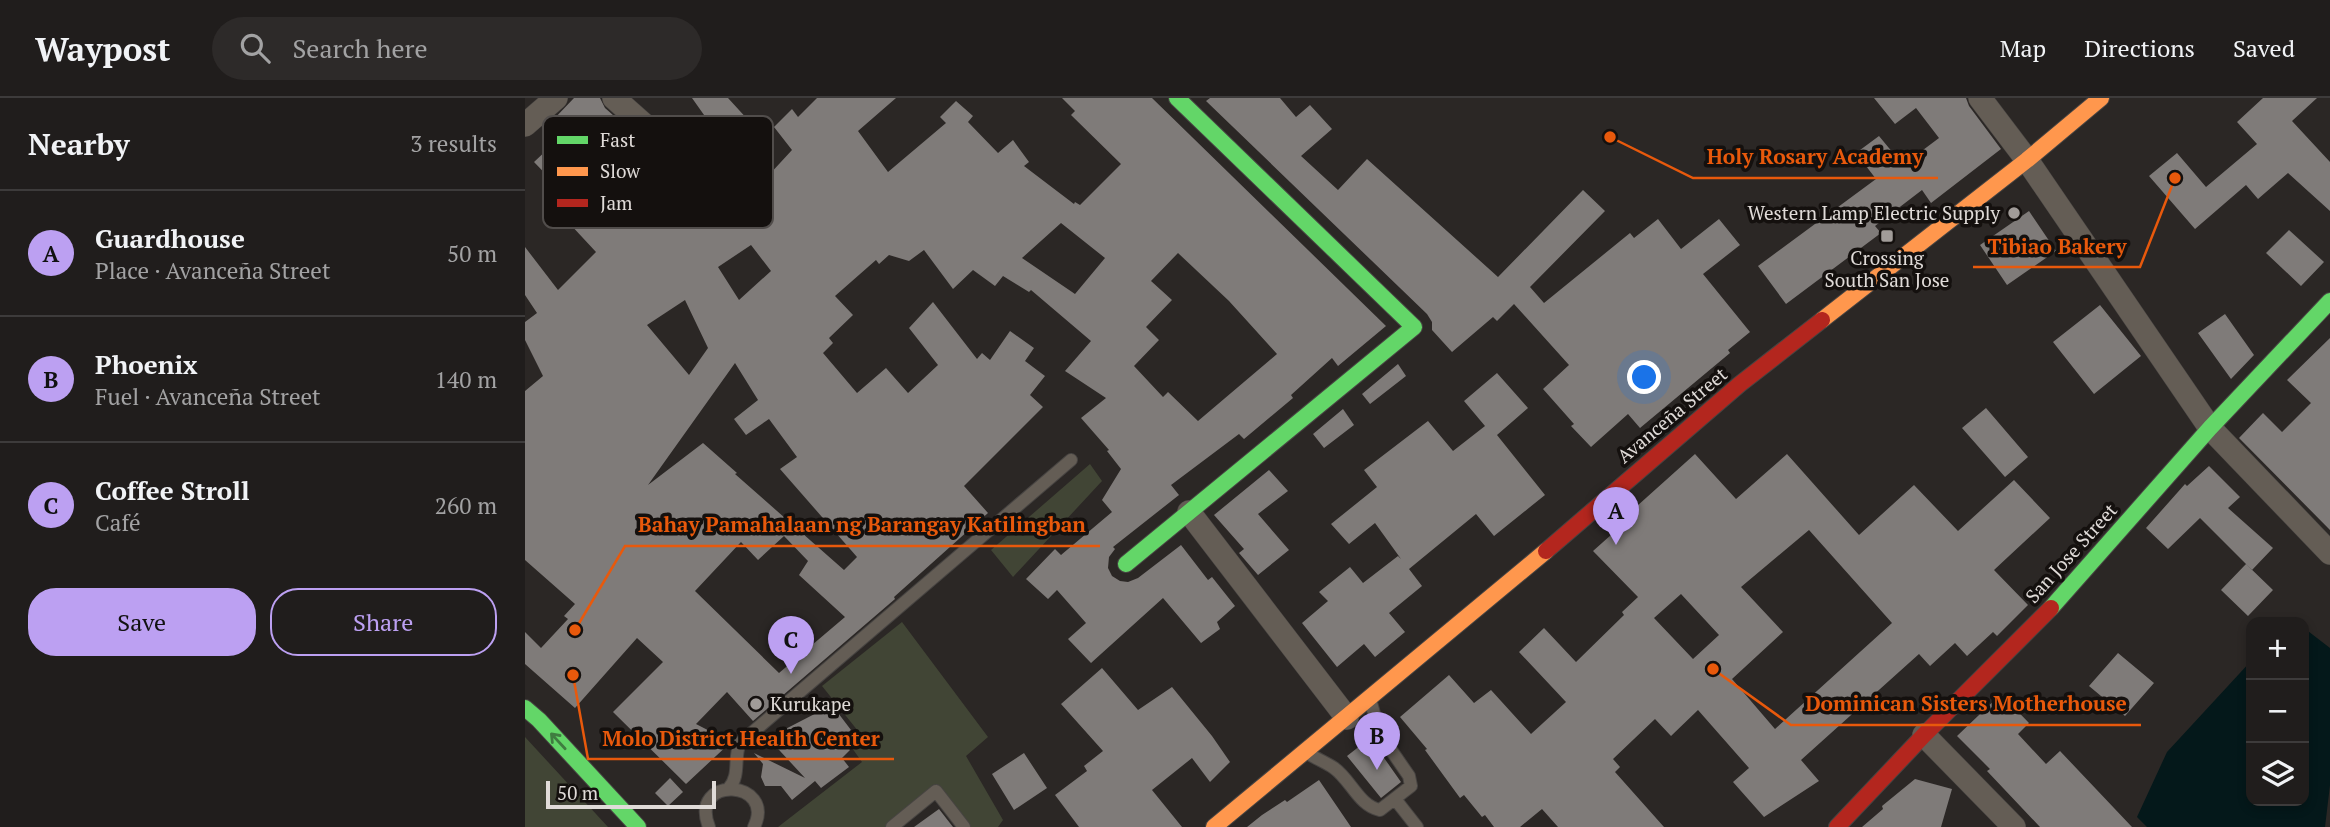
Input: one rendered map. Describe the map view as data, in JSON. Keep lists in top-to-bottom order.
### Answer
{
  "streets": {
    "street": ["Avanceña Street", "San Jose Street"]
  },
  "places": {
    "other": [
      "Holy Rosary Academy",
      "Tibiao Bakery",
      "Western Lamp Electric Supply",
      "Bahay Pamahalaan ng Barangay Katilingban",
      "Dominican Sisters Motherhouse",
      "Molo District Health Center",
      "Kurukape"
    ],
    "transit": ["Crossing South San Jose"]
  },
  "legend": ["Fast", "Slow", "Jam"],
  "scale_bar": "50 m",
  "page": {
    "header": "Waypost",
    "search": "Search here",
    "nav": ["Map", "Directions", "Saved"],
    "heading": ["Nearby", "3 results"],
    "list": [
      {
        "mark": "A",
        "name": "Guardhouse",
        "note": "Place · Avanceña Street",
        "value": "50 m"
      },
      {
        "mark": "B",
        "name": "Phoenix",
        "note": "Fuel · Avanceña Street",
        "value": "140 m"
      },
      {
        "mark": "C",
        "name": "Coffee Stroll",
        "note": "Café",
        "value": "260 m"
      }
    ],
    "pins": ["A", "C", "B"],
    "buttons": ["Save", "Share"],
    "map_buttons": ["+", "−"],
    "scale": "50 m"
  }
}
